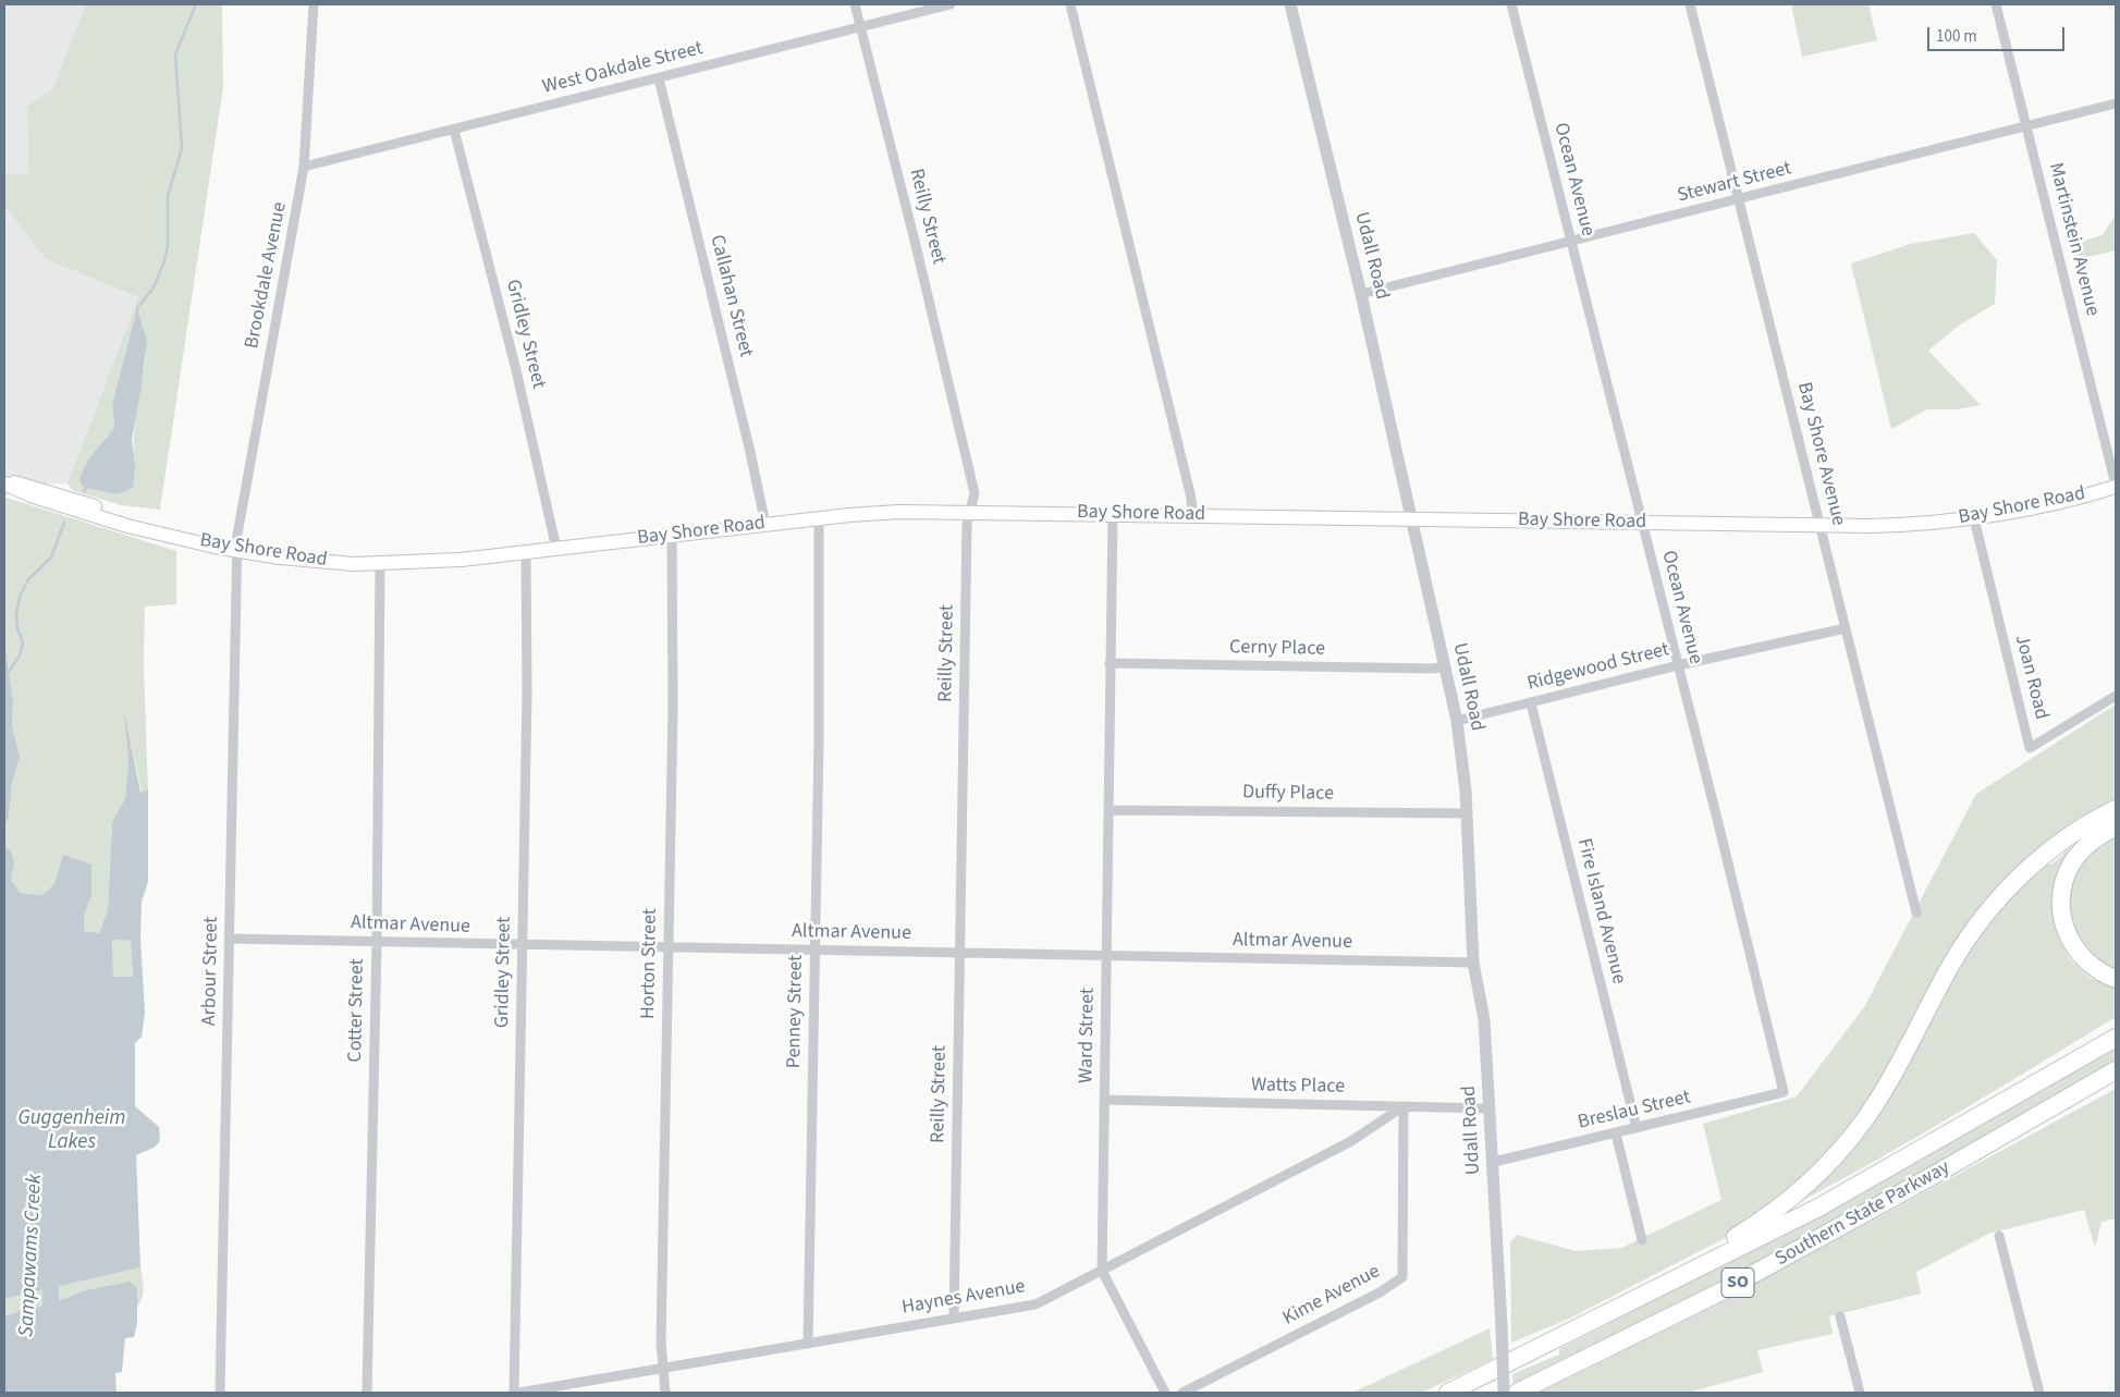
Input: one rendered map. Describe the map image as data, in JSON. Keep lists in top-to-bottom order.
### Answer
{
  "streets": {
    "highway": ["Southern State Parkway", "SO"],
    "main road": ["Bay Shore Road"],
    "street": [
      "West Oakdale Street",
      "Ocean Avenue",
      "Stewart Street",
      "Reilly Street",
      "Martinstein Avenue",
      "Udall Road",
      "Brookdale Avenue",
      "Callahan Street",
      "Gridley Street",
      "Bay Shore Avenue",
      "Cerny Place",
      "Ridgewood Street",
      "Joan Road",
      "Duffy Place",
      "Fire Island Avenue",
      "Altmar Avenue",
      "Horton Street",
      "Arbour Street",
      "Cotter Street",
      "Penney Street",
      "Ward Street",
      "Watts Place",
      "Breslau Street",
      "Kime Avenue",
      "Haynes Avenue"
    ]
  },
  "crossings": [
    ["West Oakdale Street", "Reilly Street"],
    ["West Oakdale Street", "Brookdale Avenue"],
    ["West Oakdale Street", "Callahan Street"],
    ["West Oakdale Street", "Gridley Street"],
    ["Ocean Avenue", "Stewart Street"],
    ["Ocean Avenue", "Bay Shore Road"],
    ["Ocean Avenue", "Ridgewood Street"],
    ["Ocean Avenue", "Breslau Street"],
    ["Stewart Street", "Martinstein Avenue"],
    ["Stewart Street", "Udall Road"],
    ["Stewart Street", "Bay Shore Avenue"],
    ["Reilly Street", "Bay Shore Road"],
    ["Reilly Street", "Altmar Avenue"],
    ["Reilly Street", "Haynes Avenue"],
    ["Martinstein Avenue", "Bay Shore Road"],
    ["Udall Road", "Bay Shore Road"],
    ["Udall Road", "Cerny Place"],
    ["Udall Road", "Ridgewood Street"],
    ["Udall Road", "Duffy Place"],
    ["Udall Road", "Altmar Avenue"],
    ["Udall Road", "Watts Place"],
    ["Udall Road", "Breslau Street"],
    ["Brookdale Avenue", "Bay Shore Road"],
    ["Brookdale Avenue", "Arbour Street"],
    ["Callahan Street", "Bay Shore Road"],
    ["Gridley Street", "Bay Shore Road"],
    ["Gridley Street", "Altmar Avenue"],
    ["Bay Shore Avenue", "Bay Shore Road"],
    ["Bay Shore Avenue", "Ridgewood Street"],
    ["Bay Shore Road", "Joan Road"],
    ["Bay Shore Road", "Horton Street"],
    ["Bay Shore Road", "Arbour Street"],
    ["Bay Shore Road", "Cotter Street"],
    ["Bay Shore Road", "Penney Street"],
    ["Bay Shore Road", "Ward Street"],
    ["Cerny Place", "Ward Street"],
    ["Ridgewood Street", "Fire Island Avenue"],
    ["Duffy Place", "Ward Street"],
    ["Fire Island Avenue", "Breslau Street"],
    ["Altmar Avenue", "Horton Street"],
    ["Altmar Avenue", "Arbour Street"],
    ["Altmar Avenue", "Cotter Street"],
    ["Altmar Avenue", "Penney Street"],
    ["Altmar Avenue", "Ward Street"],
    ["Horton Street", "Haynes Avenue"],
    ["Penney Street", "Haynes Avenue"],
    ["Ward Street", "Watts Place"],
    ["Ward Street", "Haynes Avenue"],
    ["Watts Place", "Kime Avenue"],
    ["Watts Place", "Haynes Avenue"],
    ["Kime Avenue", "Haynes Avenue"]
  ],
  "water": ["Guggenheim Lakes", "Sampawams Creek"],
  "scale_bar": "100 m"
}
